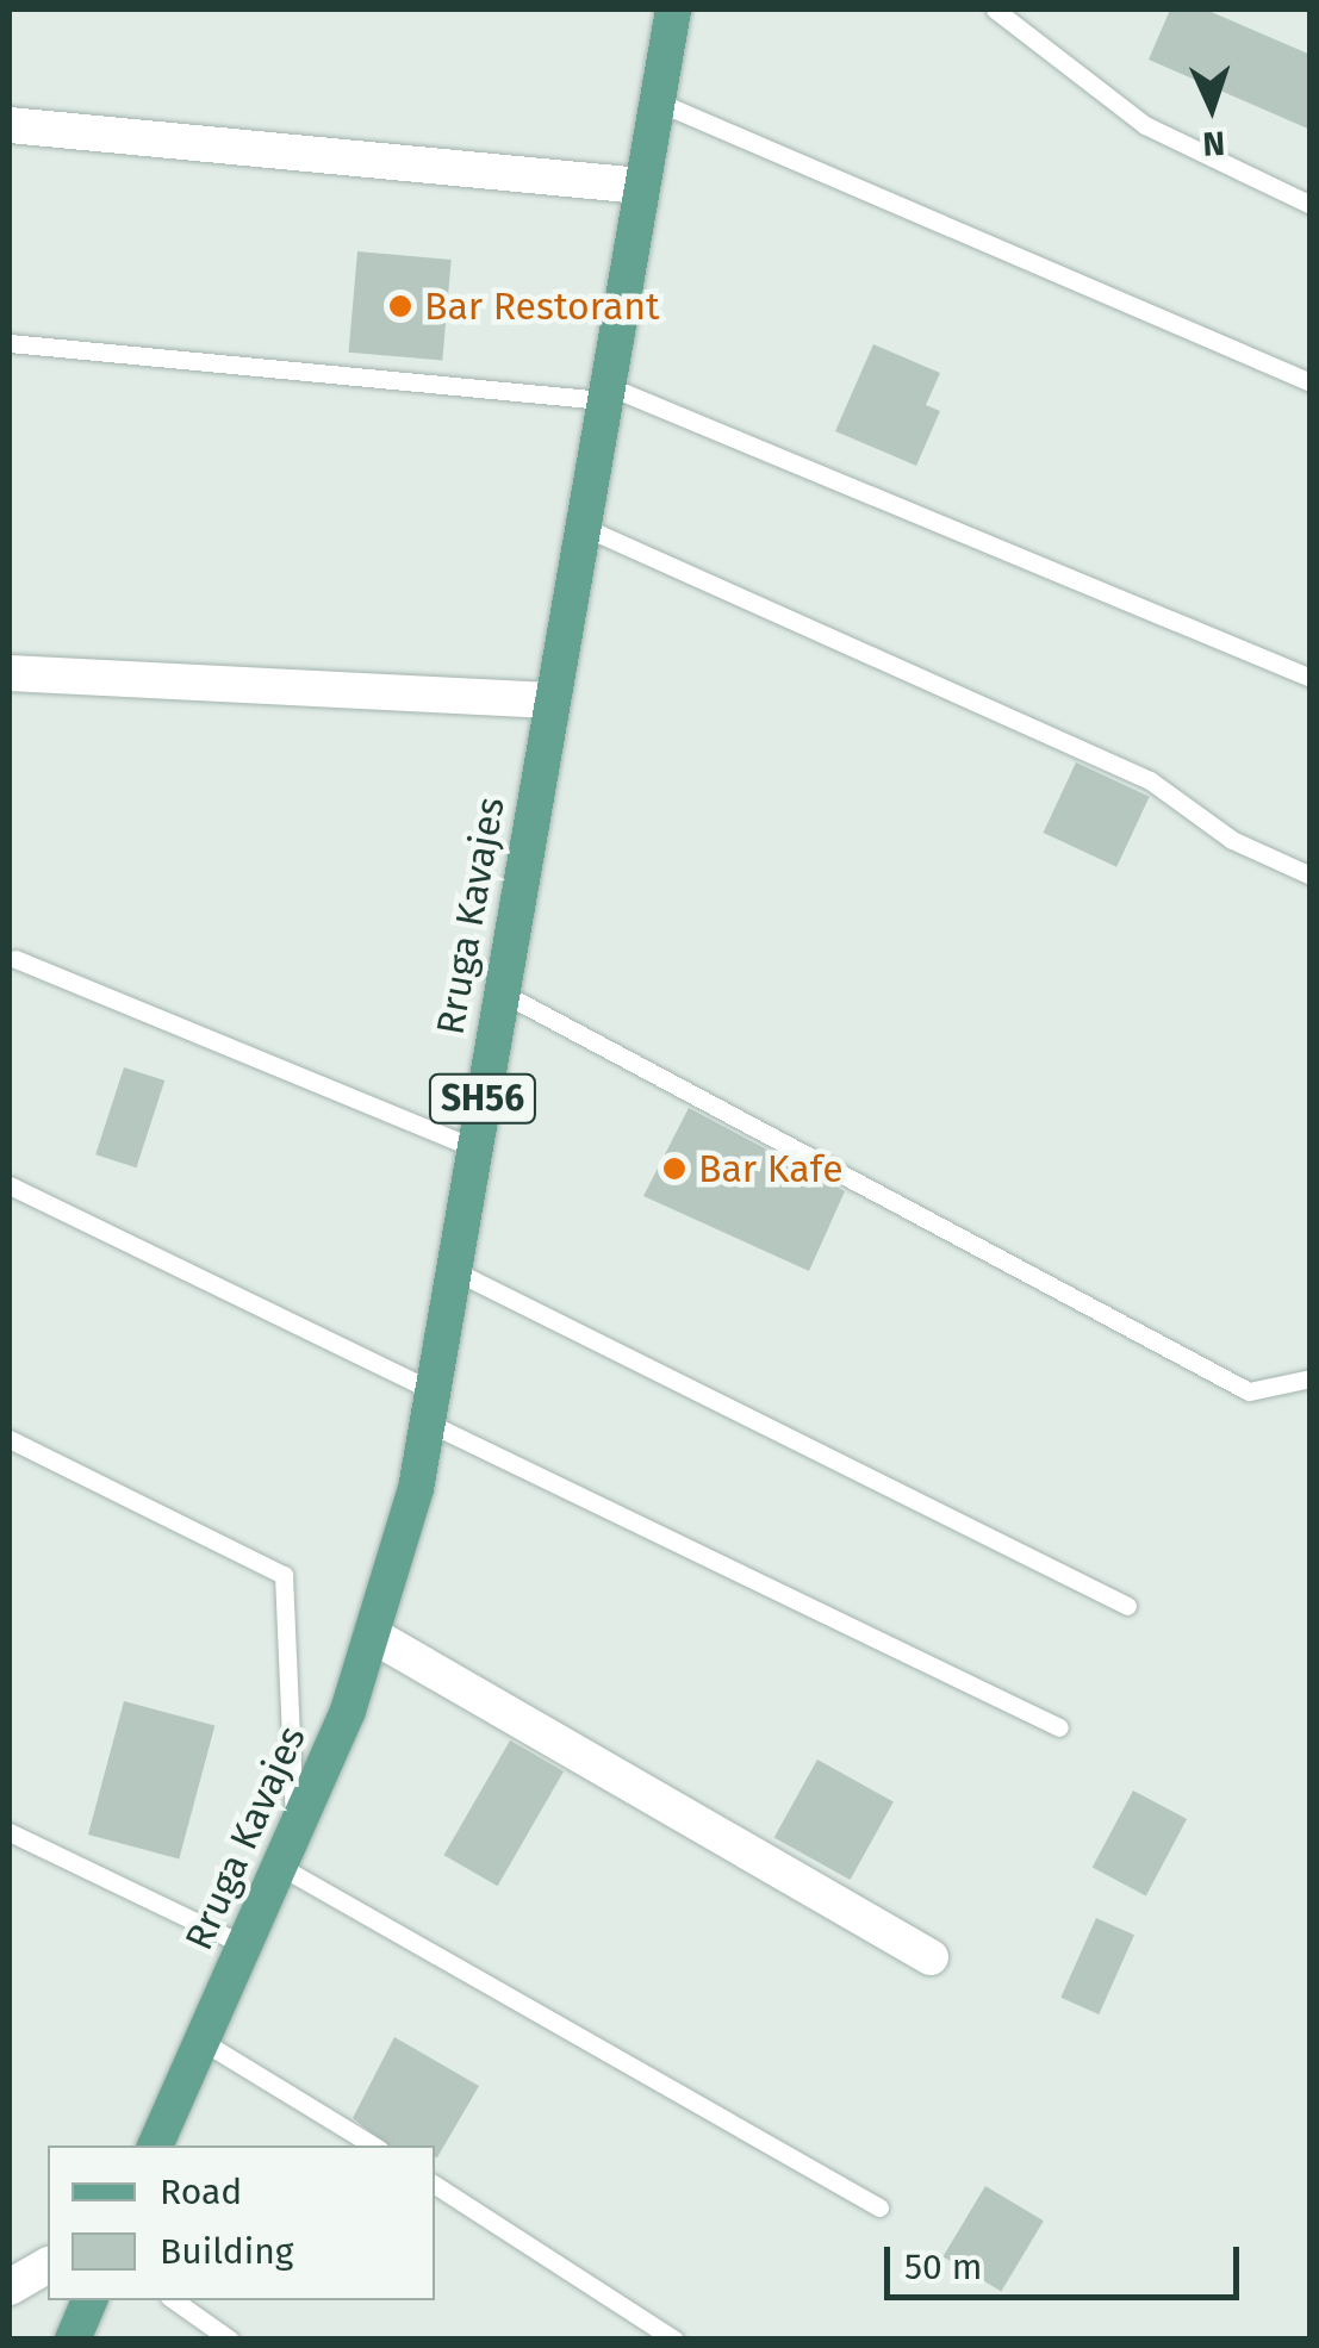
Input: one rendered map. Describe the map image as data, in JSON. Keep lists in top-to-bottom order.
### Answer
{
  "streets": {
    "main road": ["Rruga Kavajes", "SH56"]
  },
  "places": ["Bar Restorant", "Bar Kafe"],
  "legend": ["Road", "Building"],
  "scale_bar": "50 m",
  "north": "bottom"
}
